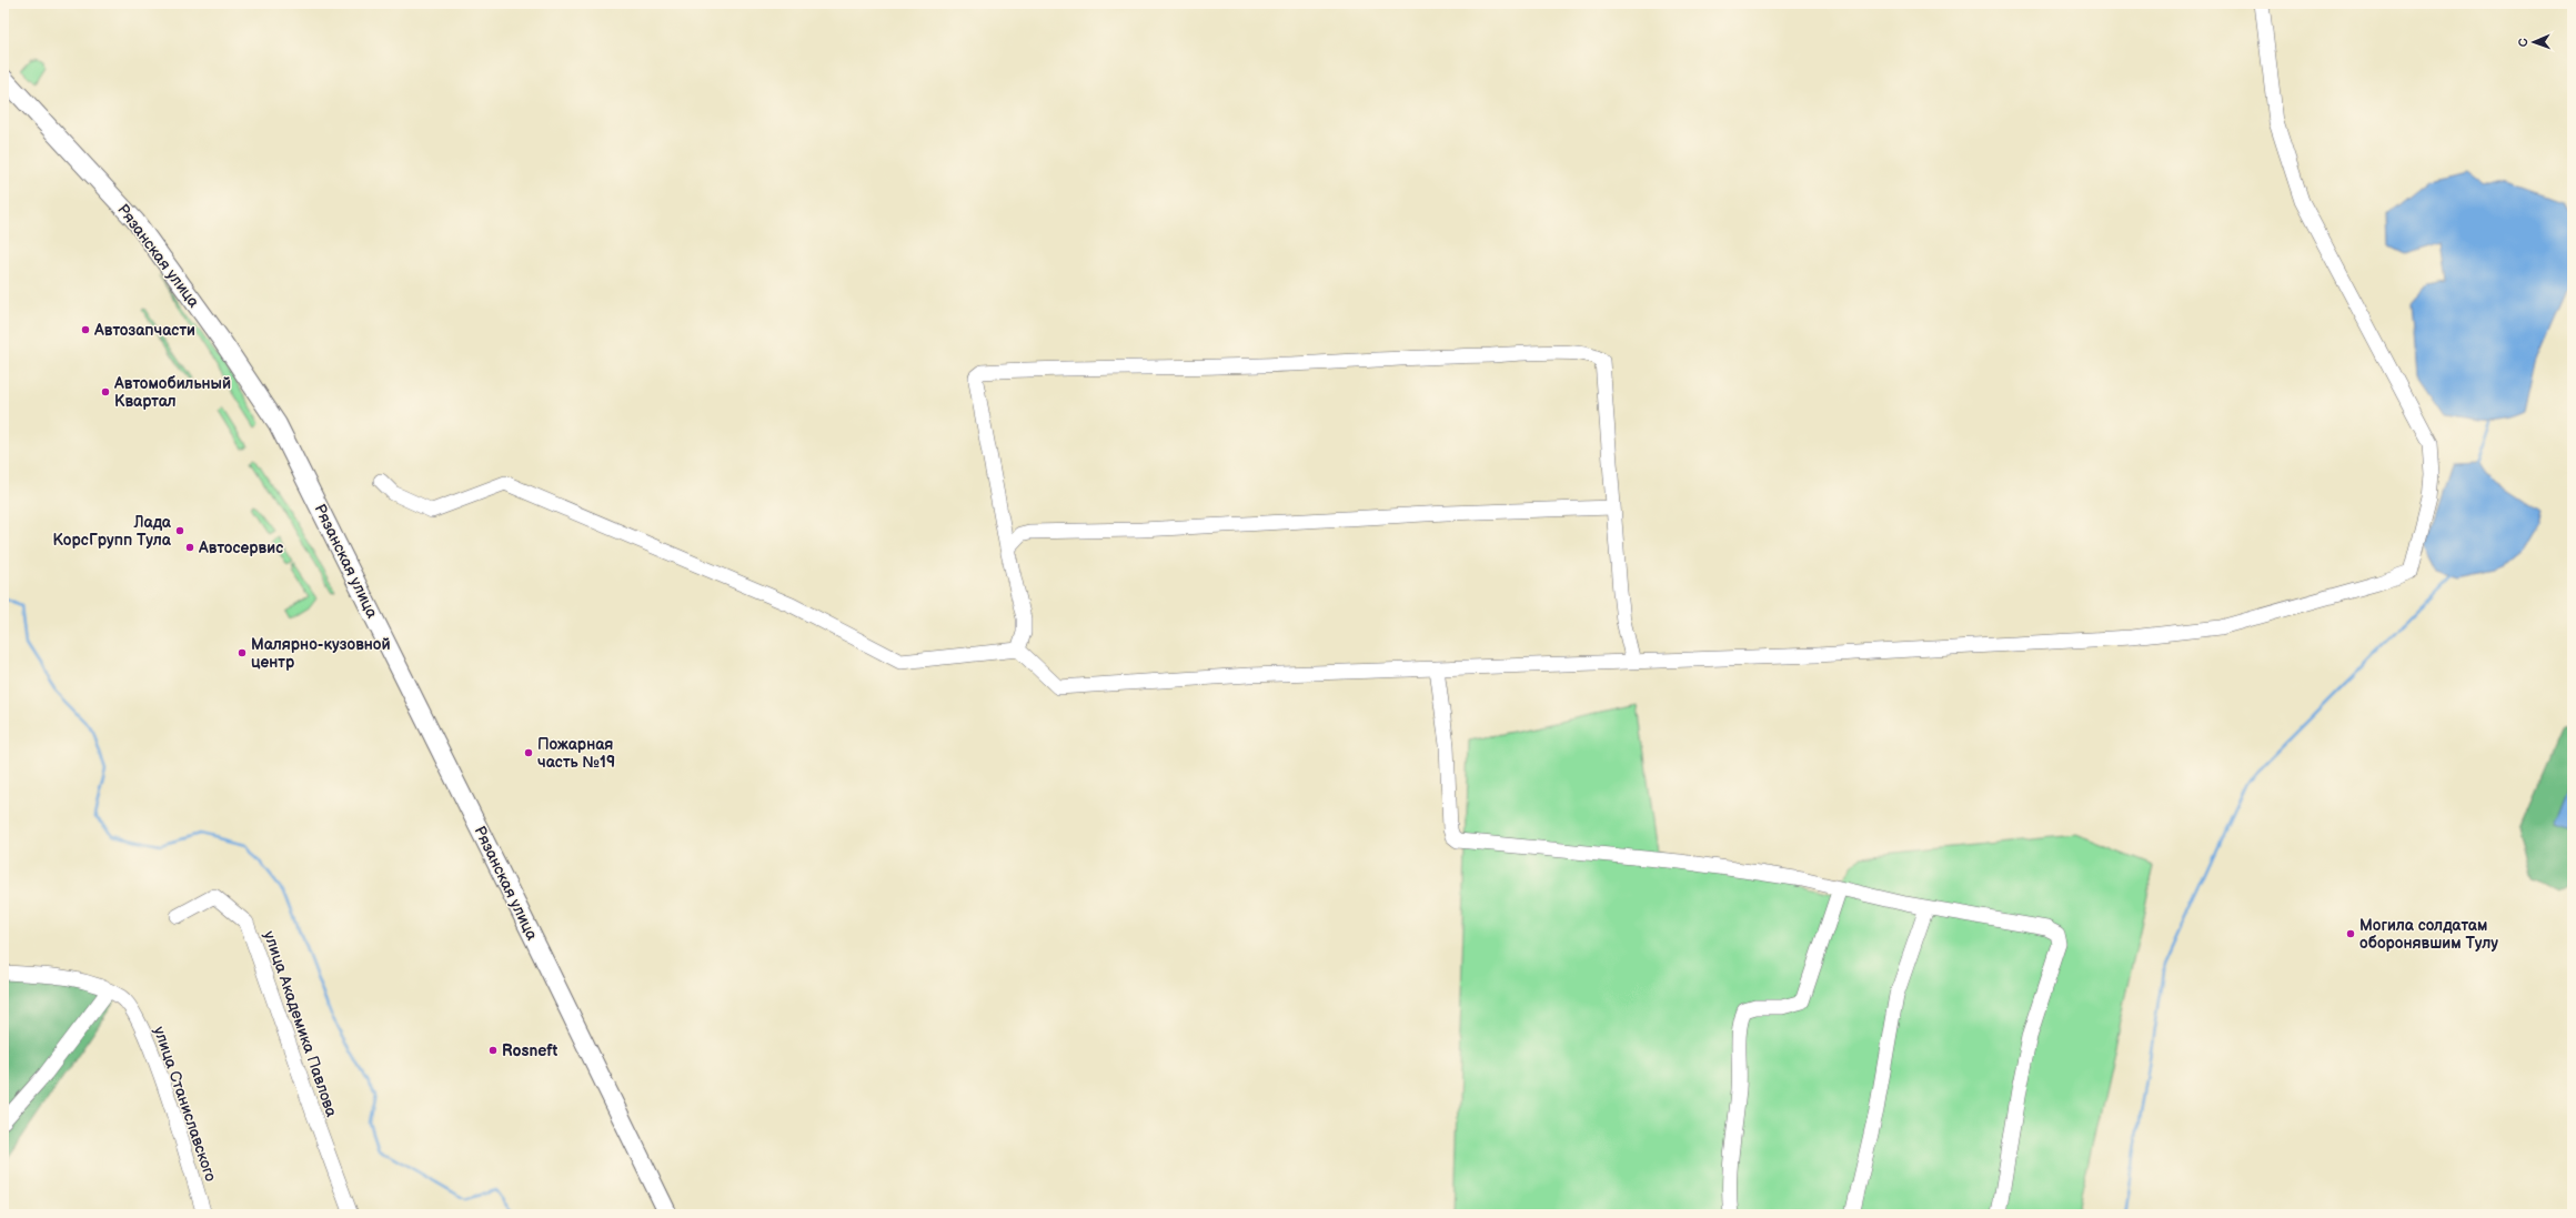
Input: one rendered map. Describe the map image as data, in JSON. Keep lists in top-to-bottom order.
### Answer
{
  "streets": {
    "main road": ["Рязанская улица"],
    "street": ["улица Академика Павлова", "улица Станиславского"]
  },
  "places": [
    "Автозапчасти",
    "Автомобильный Квартал",
    "Лада КорсГрупп Тула",
    "Автосервис",
    "Малярно-кузовной центр",
    "Пожарная часть №19",
    "Могила солдатам оборонявшим Тулу",
    "Rosneft"
  ],
  "north": "left"
}
